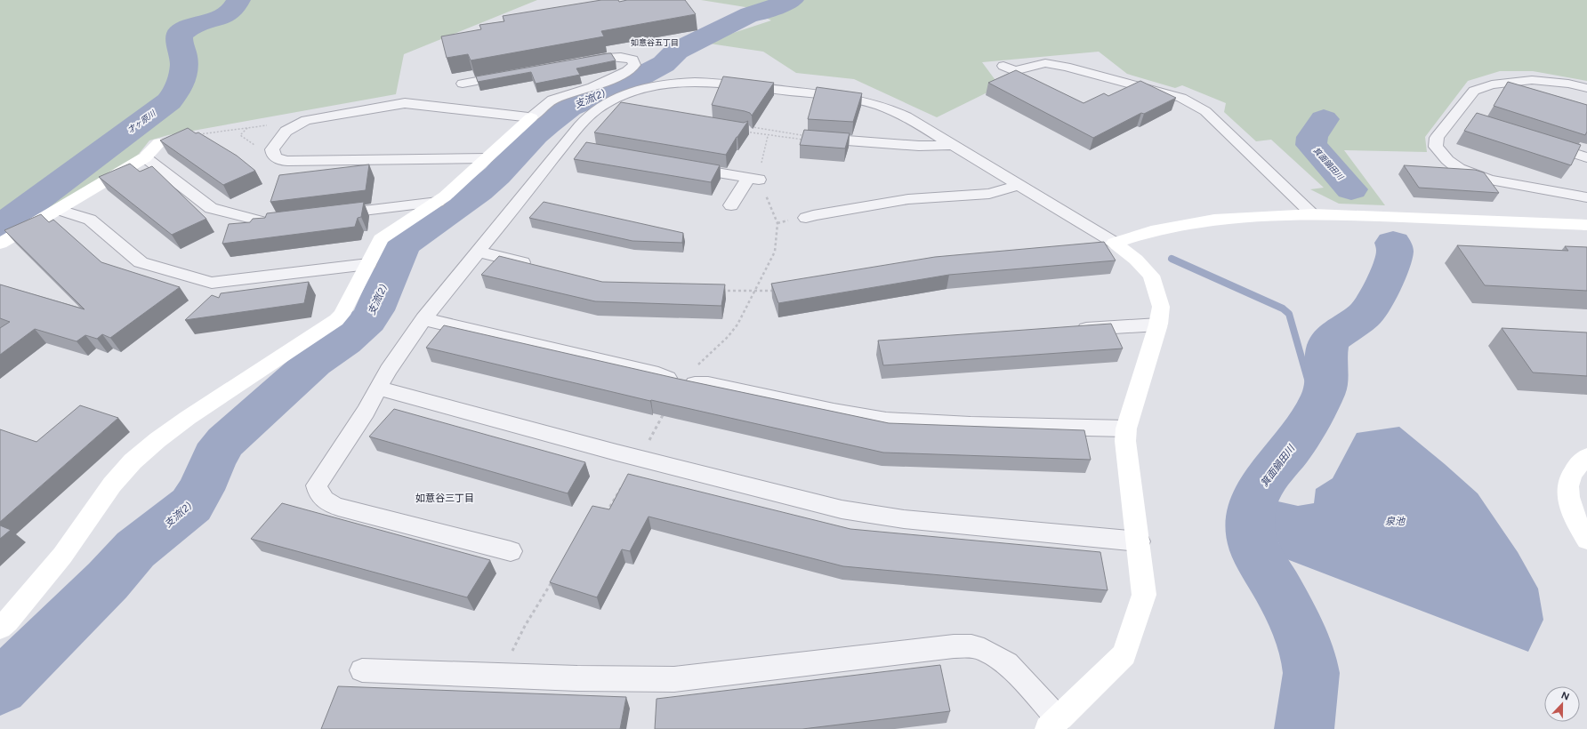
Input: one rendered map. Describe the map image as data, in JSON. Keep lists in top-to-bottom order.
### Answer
{
  "districts": ["如意谷五丁目", "如意谷三丁目"],
  "water": [
    "支流(2)",
    "才ヶ原川",
    "箕面鍋田川",
    "泉池"
  ],
  "north": "top"
}
